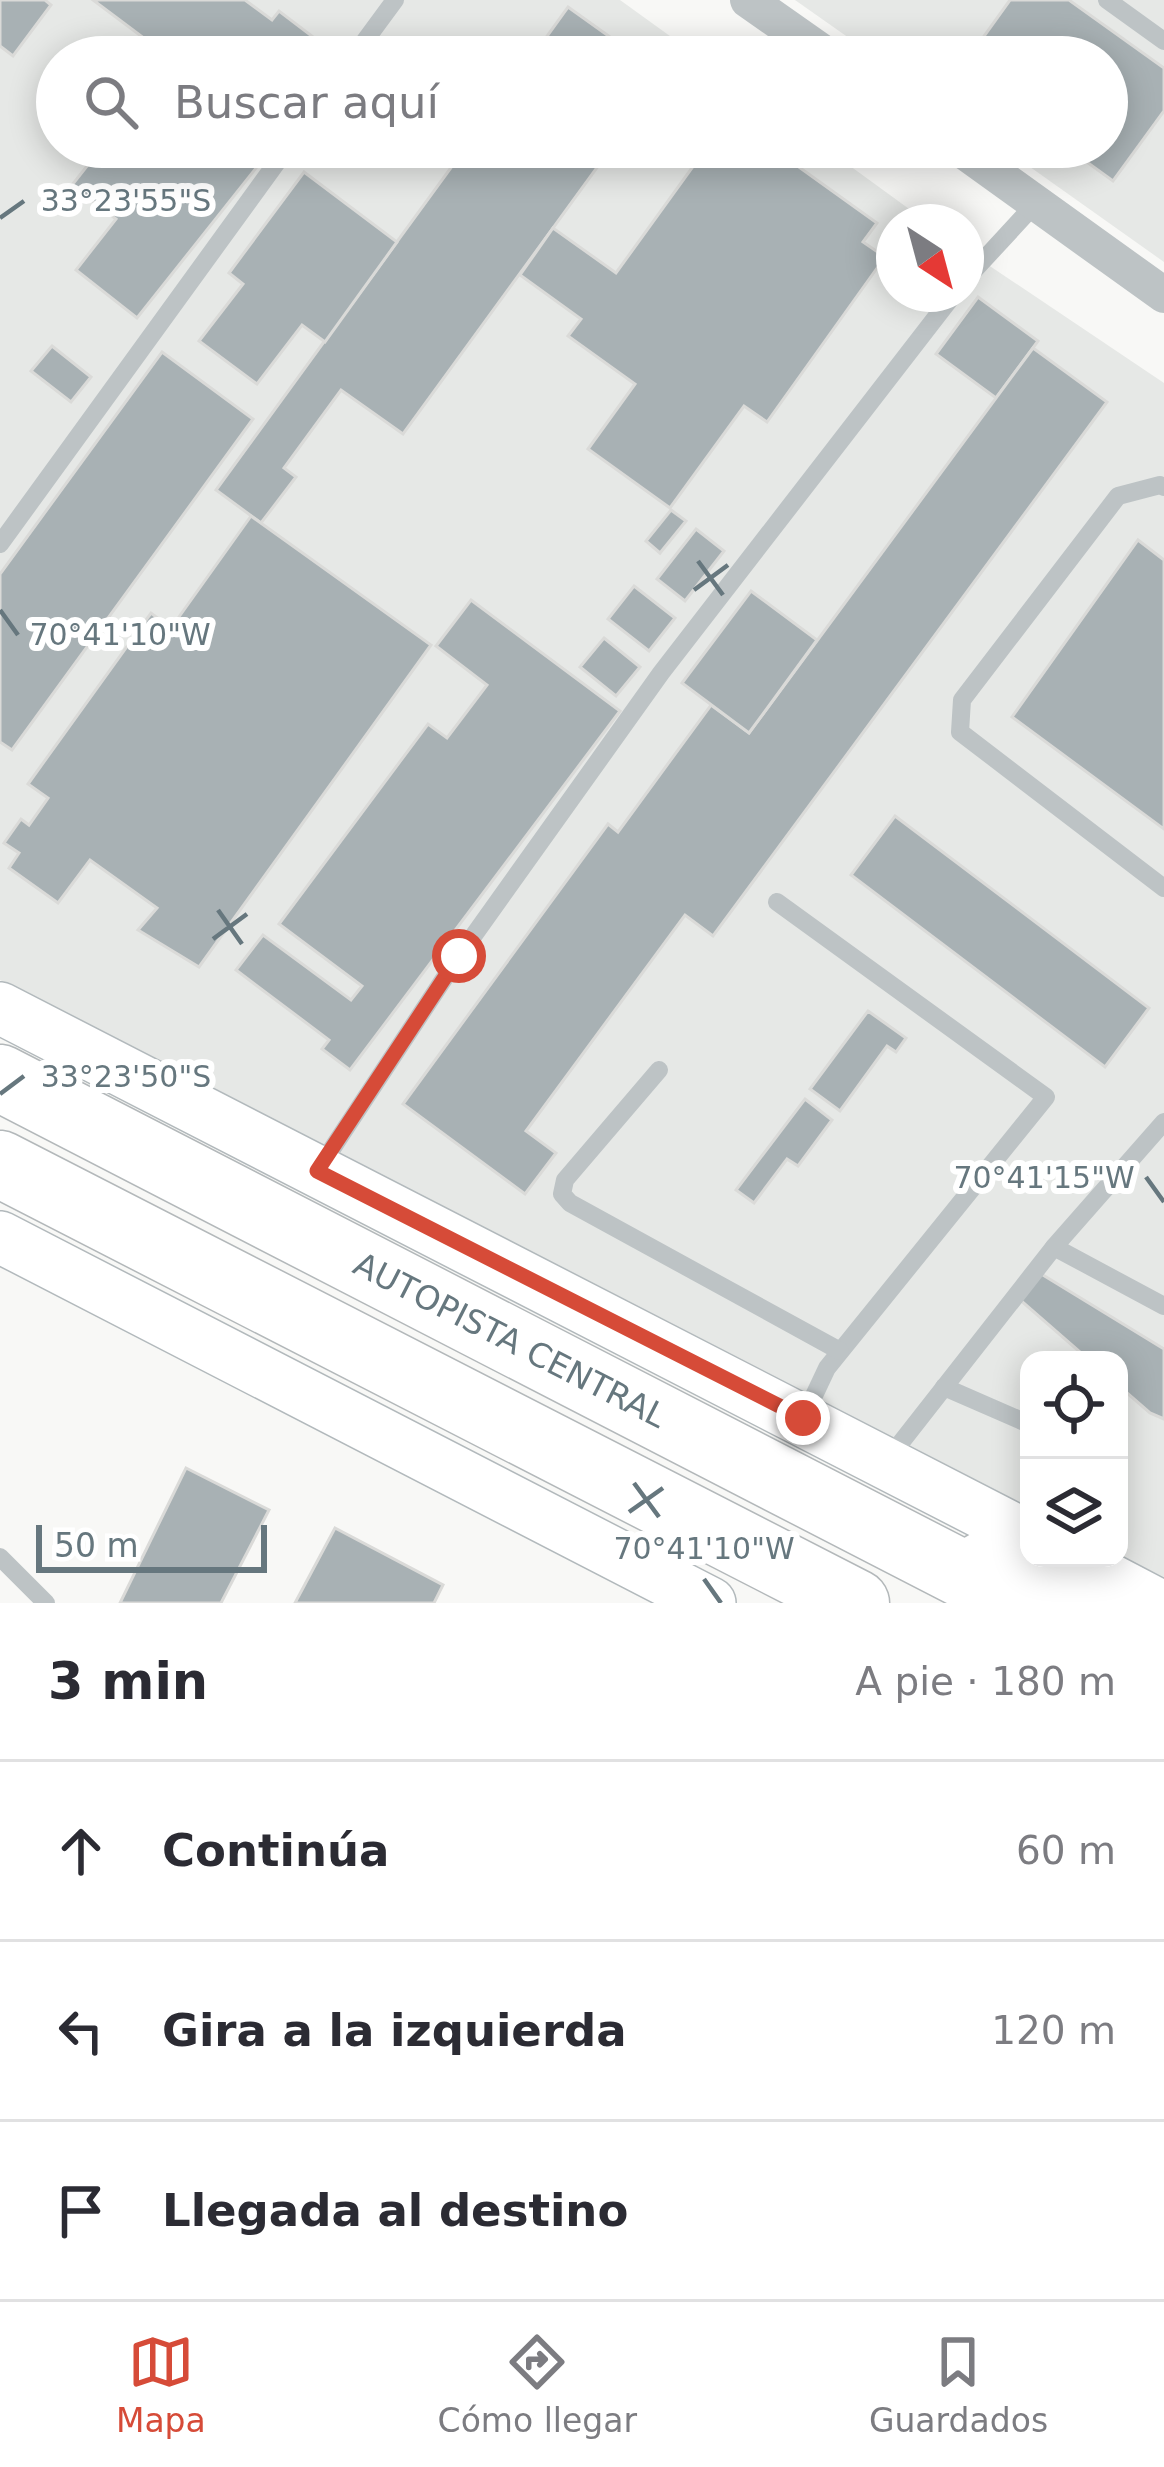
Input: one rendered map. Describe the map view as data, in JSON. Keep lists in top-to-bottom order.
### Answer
{
  "streets": {
    "highway": ["AUTOPISTA CENTRAL"]
  },
  "scale_bar": "50 m",
  "north": "bottom right",
  "page": {
    "search": "Buscar aquí",
    "scale": "50 m",
    "heading": ["3 min", "A pie · 180 m"],
    "list": [
      ["Continúa", "60 m"],
      ["Gira a la izquierda", "120 m"],
      "Llegada al destino"
    ],
    "nav": ["Mapa", "Cómo llegar", "Guardados"]
  },
  "coordinates": [
    "33°23'55\"S",
    "70°41'10\"W",
    "33°23'50\"S",
    "70°41'15\"W"
  ]
}
